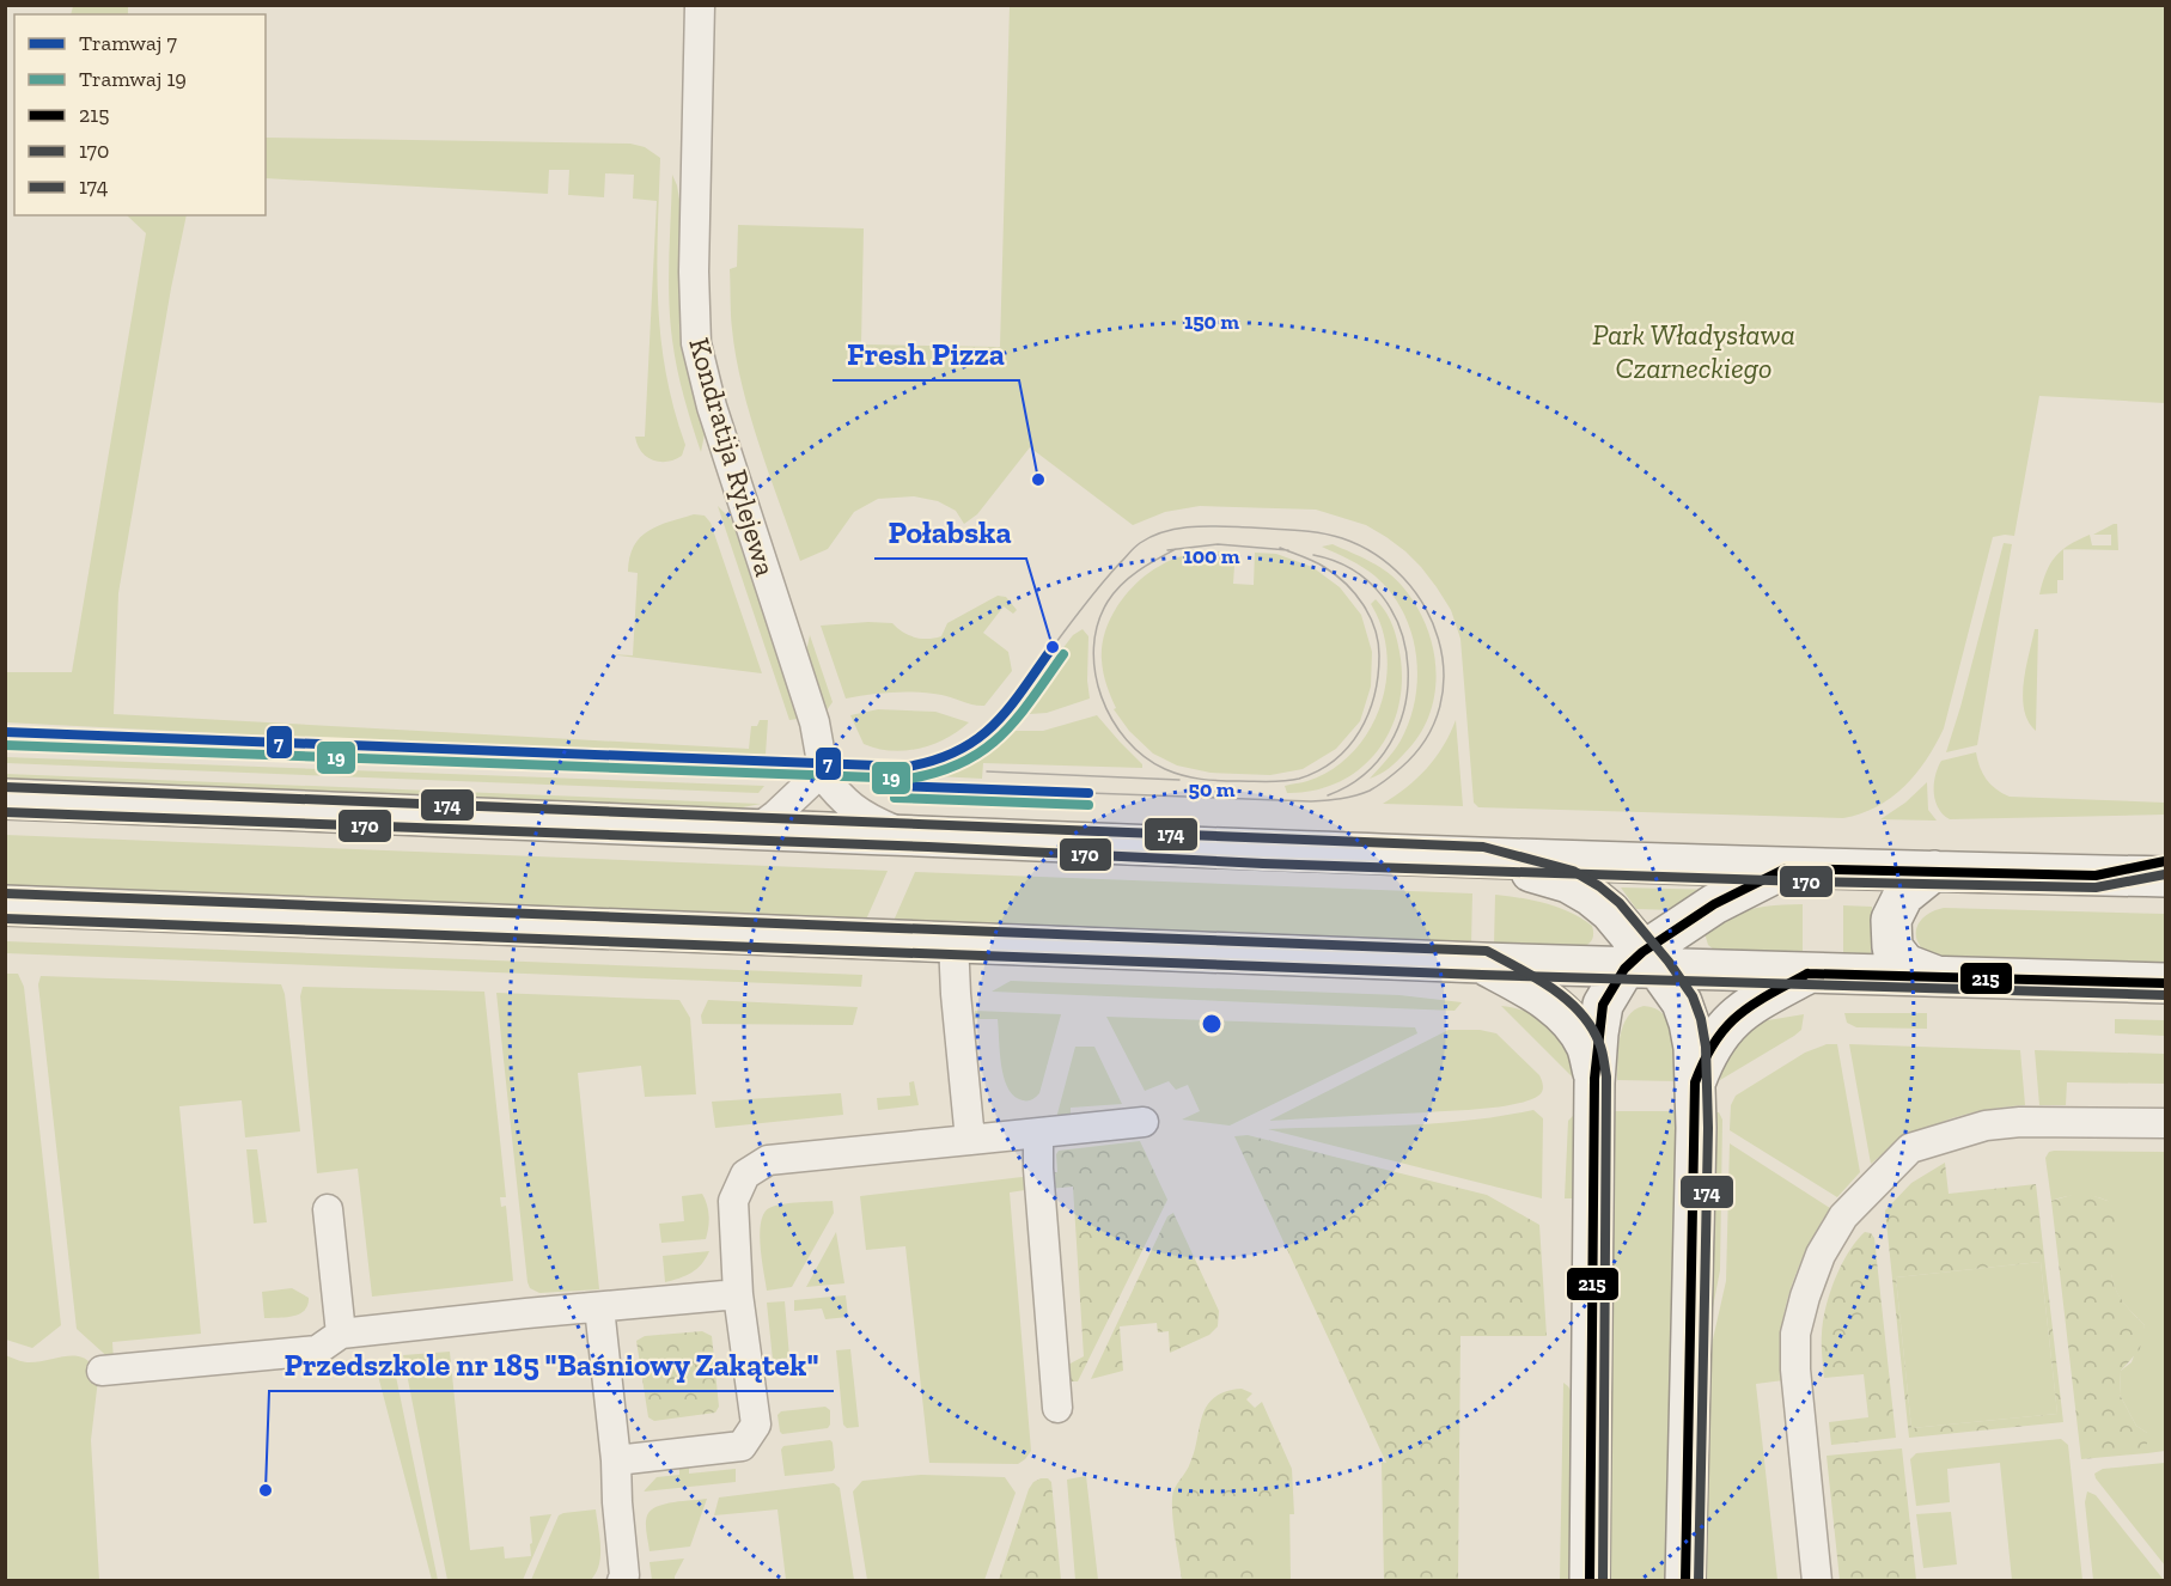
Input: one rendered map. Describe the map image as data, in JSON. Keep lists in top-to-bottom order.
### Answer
{
  "streets": {
    "street": ["Kondratija Rylejewa"]
  },
  "parks": ["Park Władysława Czarneckiego"],
  "places": ["Fresh Pizza", "Połabska", "Przedszkole nr 185 \"Baśniowy Zakątek\""],
  "lines": [
    "tram line 7",
    "tram line 19",
    "transit line 174",
    "transit line 170",
    "transit line 215"
  ],
  "legend": [
    "Tramwaj 7",
    "Tramwaj 19",
    "215",
    "170",
    "174"
  ],
  "rings": ["150 m", "100 m", "50 m"]
}
